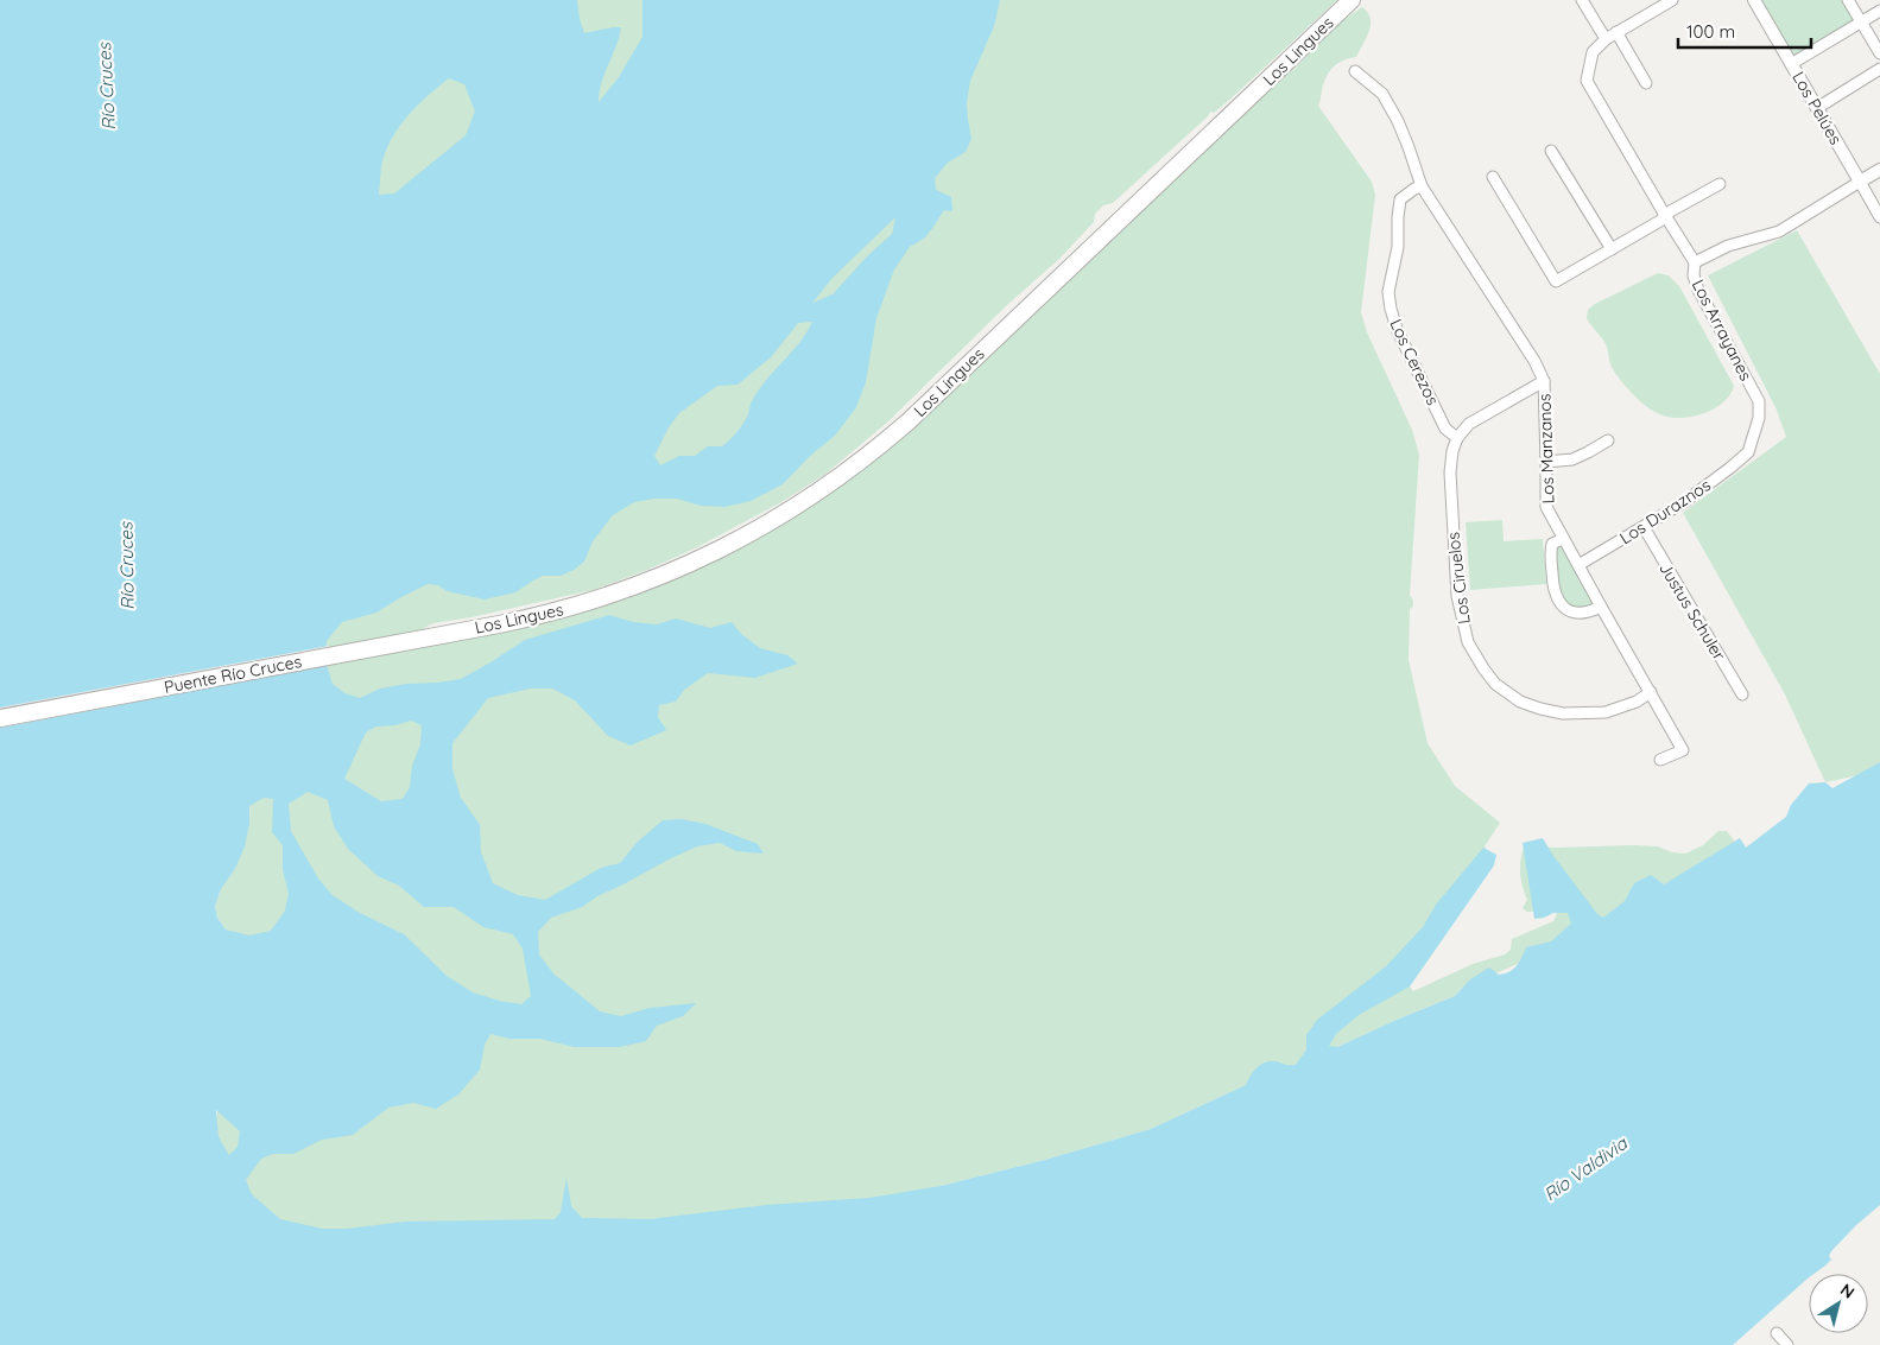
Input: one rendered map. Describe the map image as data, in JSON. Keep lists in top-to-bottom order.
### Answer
{
  "streets": {
    "main road": ["Los Lingues", "Puente Río Cruces"],
    "street": [
      "Los Pelúes",
      "Los Arrayanes",
      "Los Cerezos",
      "Los Manzanos",
      "Los Duraznos",
      "Los Ciruelos",
      "Justus Schuler"
    ]
  },
  "crossings": [
    ["Los Lingues", "Puente Río Cruces"],
    ["Los Arrayanes", "Los Duraznos"],
    ["Los Cerezos", "Los Manzanos"],
    ["Los Cerezos", "Los Ciruelos"],
    ["Los Manzanos", "Los Duraznos"],
    ["Los Manzanos", "Los Ciruelos"],
    ["Los Duraznos", "Justus Schuler"]
  ],
  "water": ["Río Cruces", "Río Valdivia"],
  "scale_bar": "100 m",
  "north": "top right"
}
